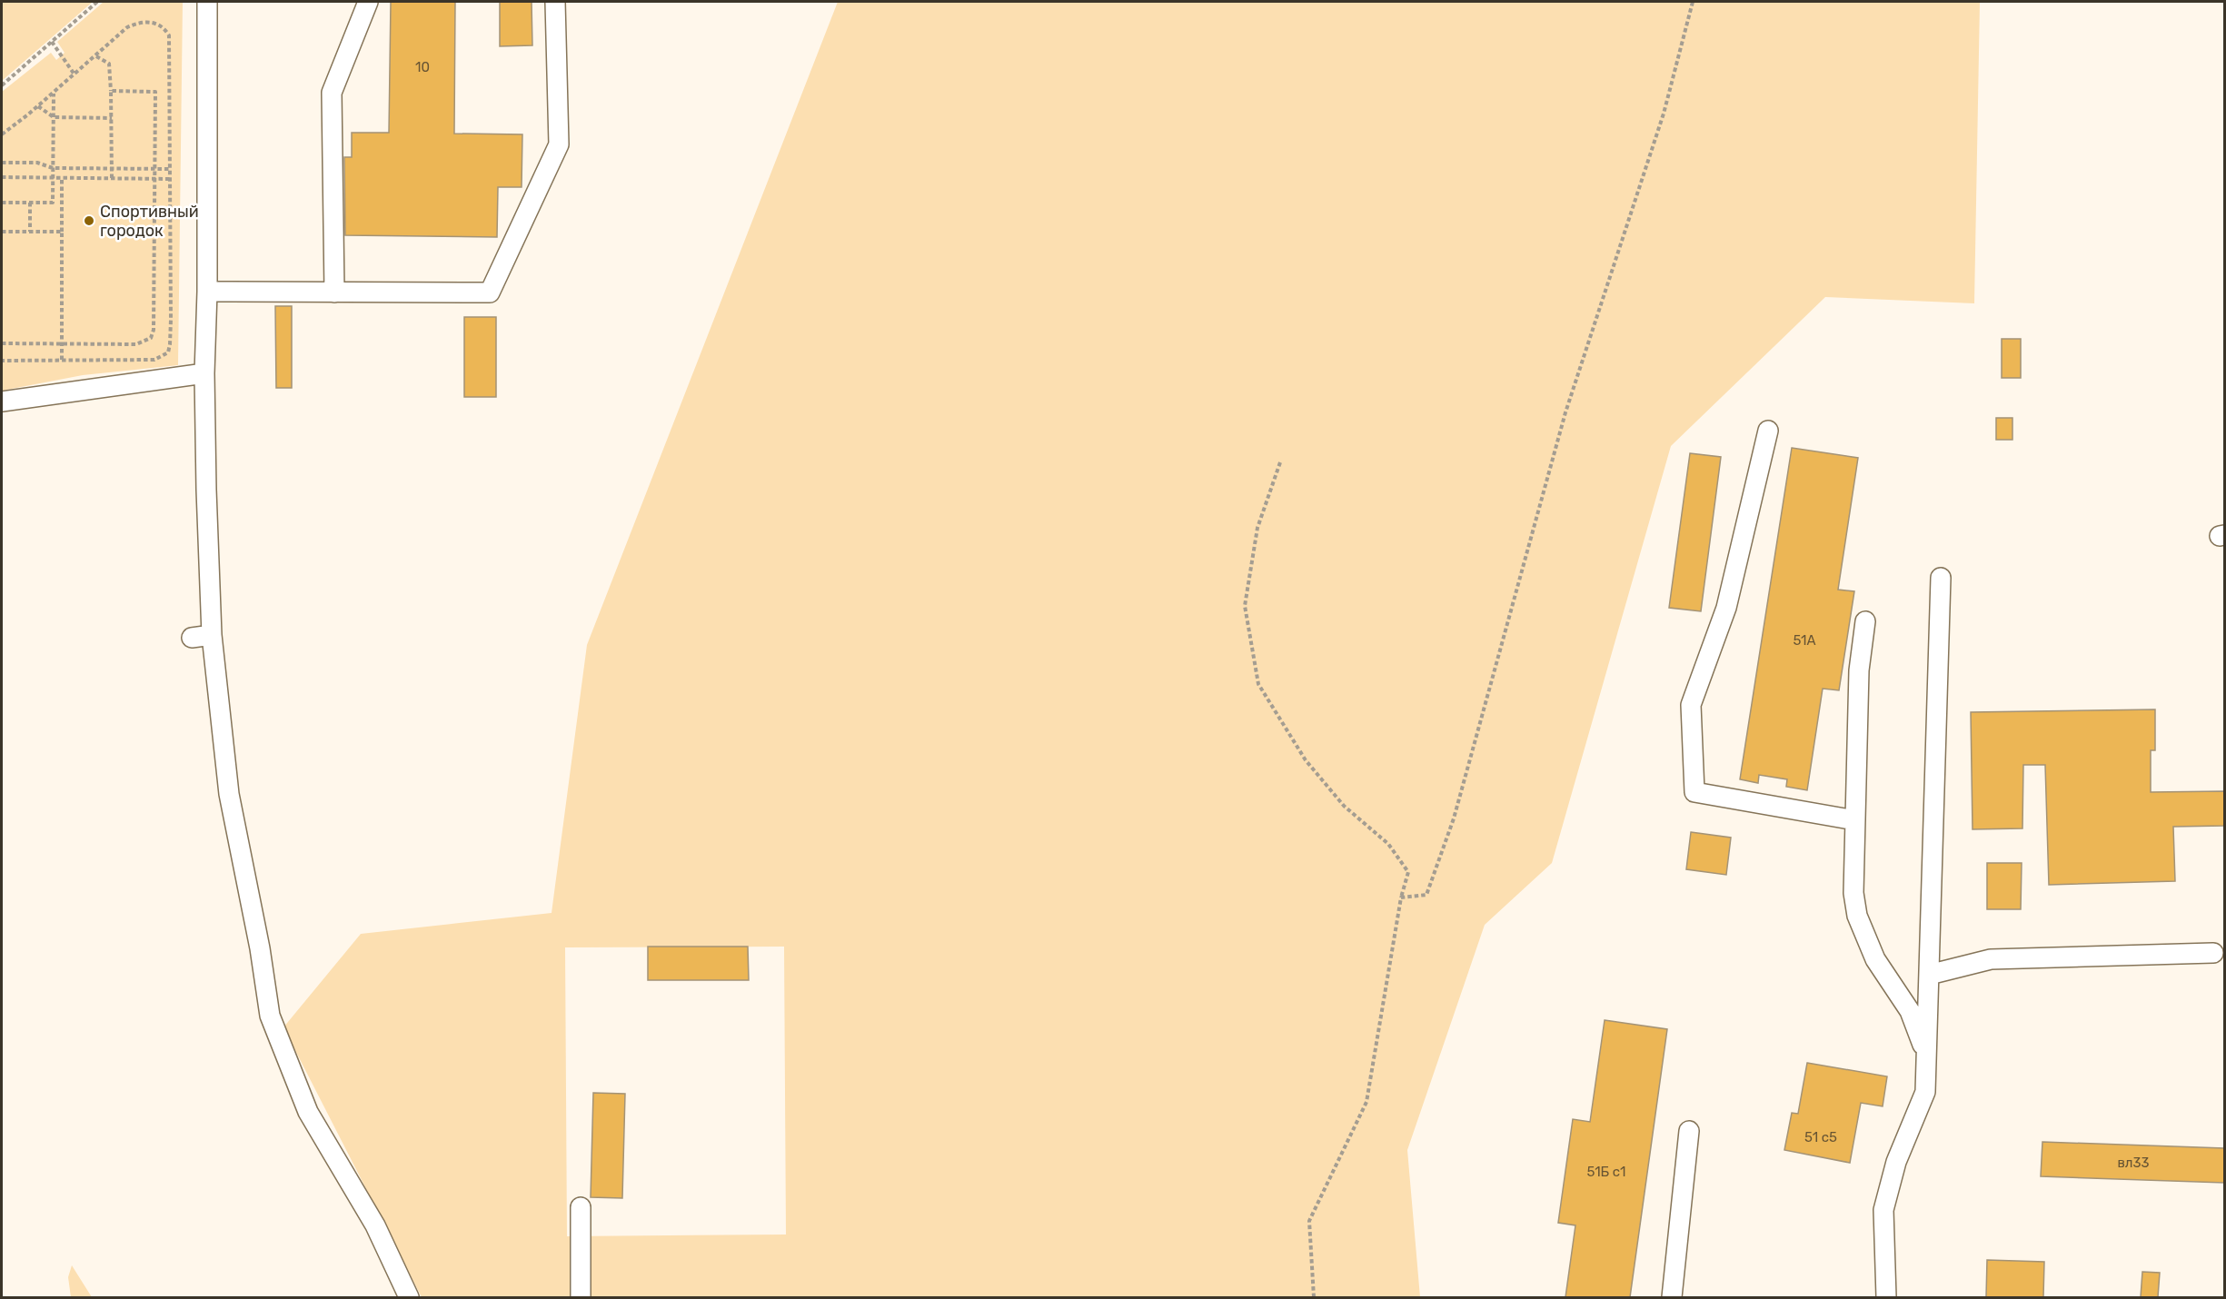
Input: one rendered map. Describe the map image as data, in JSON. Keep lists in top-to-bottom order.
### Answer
{
  "places": ["Спортивный городок"],
  "house_numbers": [
    "10",
    "51А",
    "51 с5",
    "вл33",
    "51Б с1"
  ]
}
